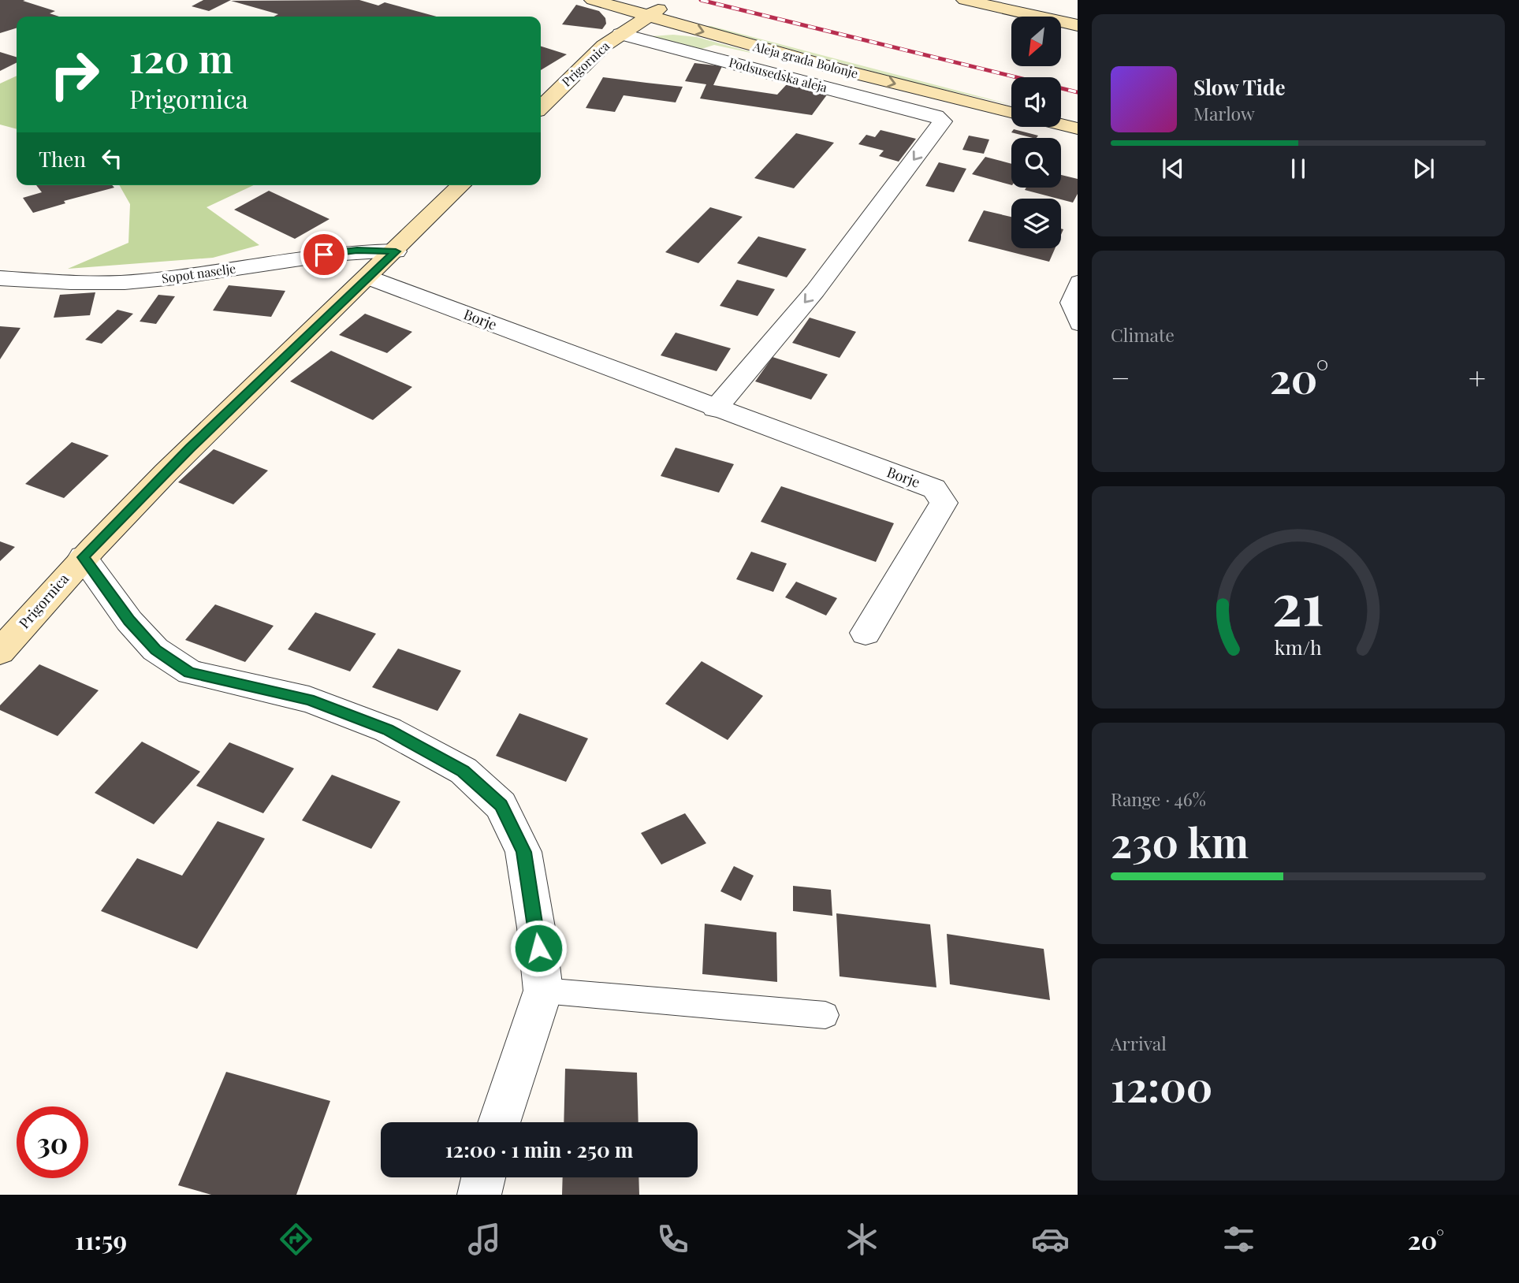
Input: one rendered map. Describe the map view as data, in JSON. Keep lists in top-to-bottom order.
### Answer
{
  "streets": {
    "main road": ["Aleja grada Bolonje", "Prigornica"],
    "street": ["Podsusedska aleja", "Sopot naselje", "Borje"]
  },
  "crossings": [
    ["Aleja grada Bolonje", "Prigornica"],
    ["Prigornica", "Podsusedska aleja"],
    ["Prigornica", "Sopot naselje"],
    ["Prigornica", "Borje"],
    ["Podsusedska aleja", "Borje"]
  ],
  "north": "bottom left",
  "page": {
    "turn": ["120 m", "Prigornica"],
    "song": ["Slow Tide", "Marlow"],
    "then": "Then",
    "tile": [
      "Climate",
      ["Range · 46%", "230 km"],
      ["Arrival", "12:00"]
    ],
    "heat": ["−", "20°", "+"],
    "limit": "30",
    "trip": "12:00 · 1 min · 250 m",
    "tabs": ["11:59", "20°"],
    "gauge": ["21", "km/h"]
  }
}
